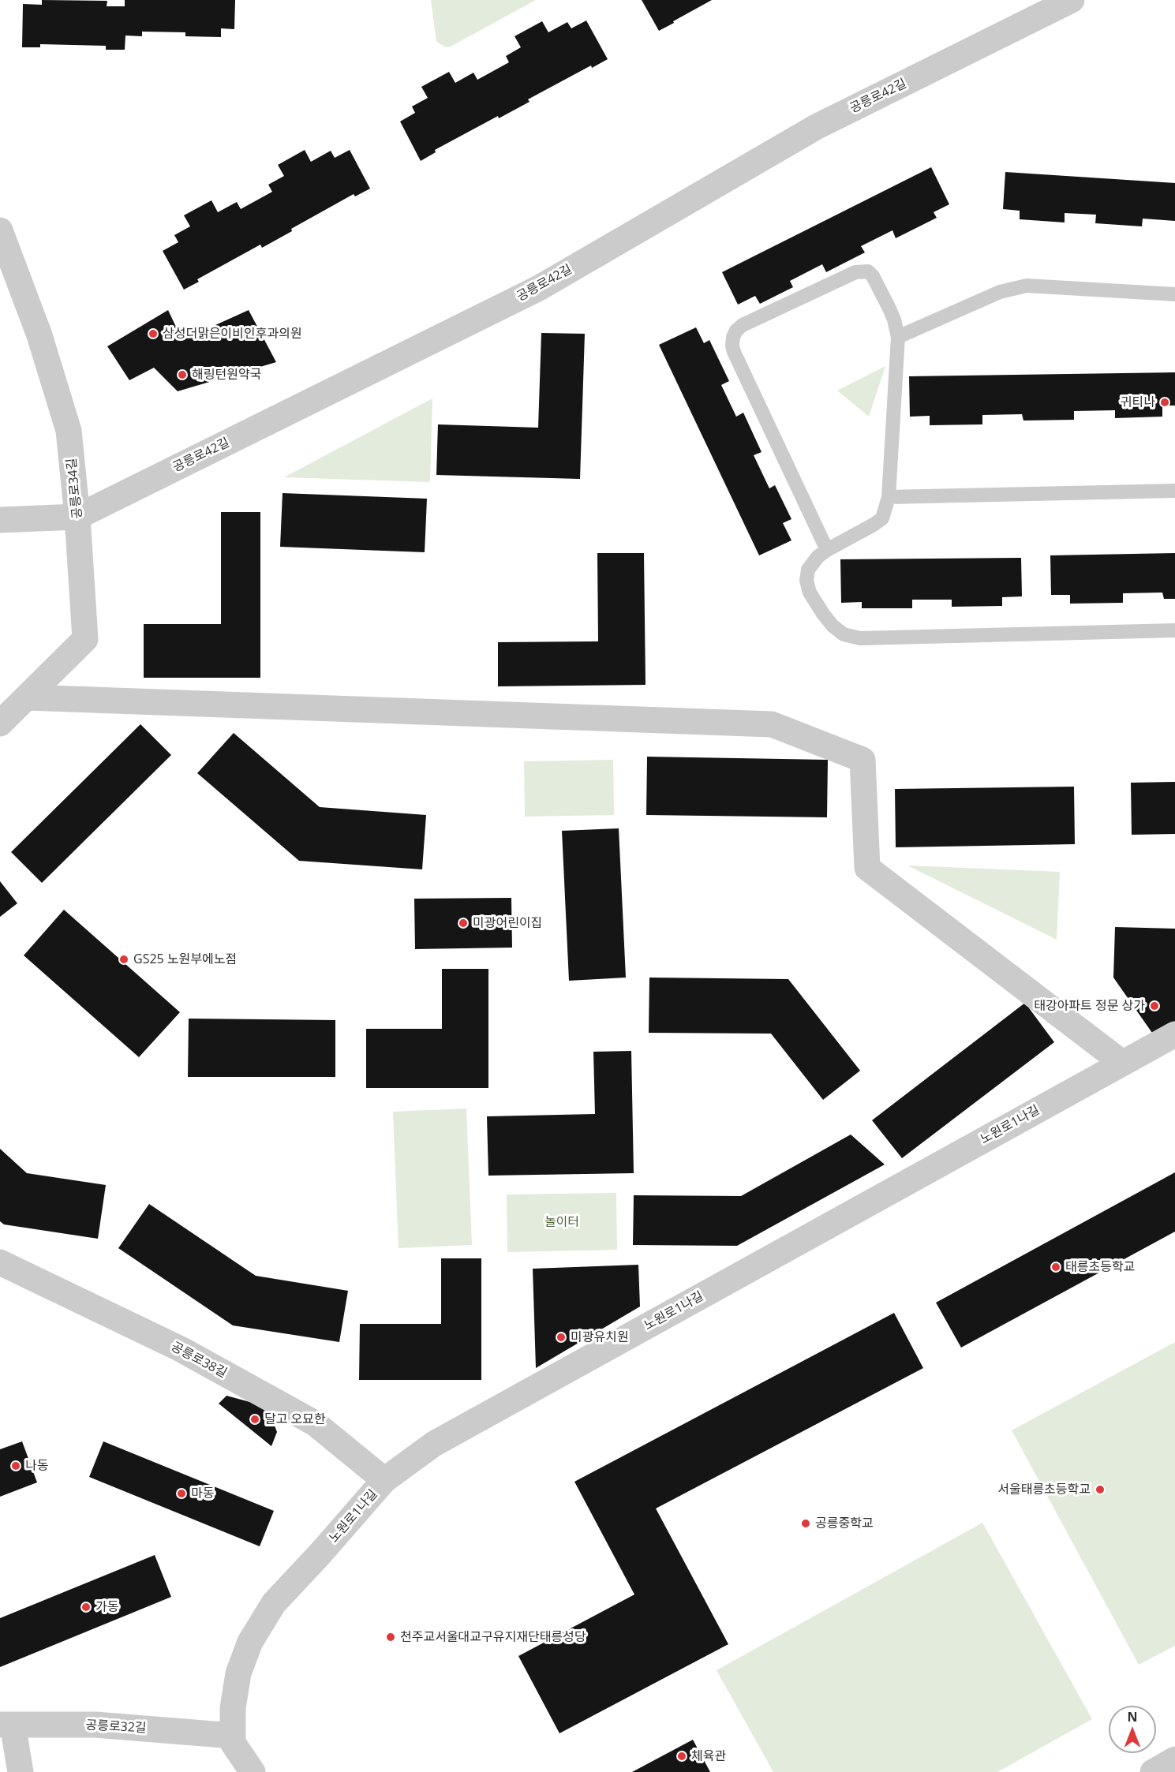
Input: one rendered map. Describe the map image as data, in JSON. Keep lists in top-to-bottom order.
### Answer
{
  "streets": {
    "street": [
      "공릉로42길",
      "공릉로34길",
      "노원로1나길",
      "공릉로38길",
      "공릉로32길"
    ]
  },
  "crossings": [
    ["공릉로42길", "공릉로34길"],
    ["노원로1나길", "공릉로38길"],
    ["노원로1나길", "공릉로32길"]
  ],
  "parks": ["놀이터"],
  "places": [
    "삼성더맑은이비인후과의원",
    "해링턴원약국",
    "귀티나",
    "미광어린이집",
    "GS25 노원부에노점",
    "태강아파트 정문 상가",
    "태릉초등학교",
    "미광유치원",
    "달고 오묘한",
    "나동",
    "서울태릉초등학교",
    "마동",
    "공릉중학교",
    "가동",
    "천주교서울대교구유지재단태릉성당",
    "체육관"
  ],
  "north": "top"
}
